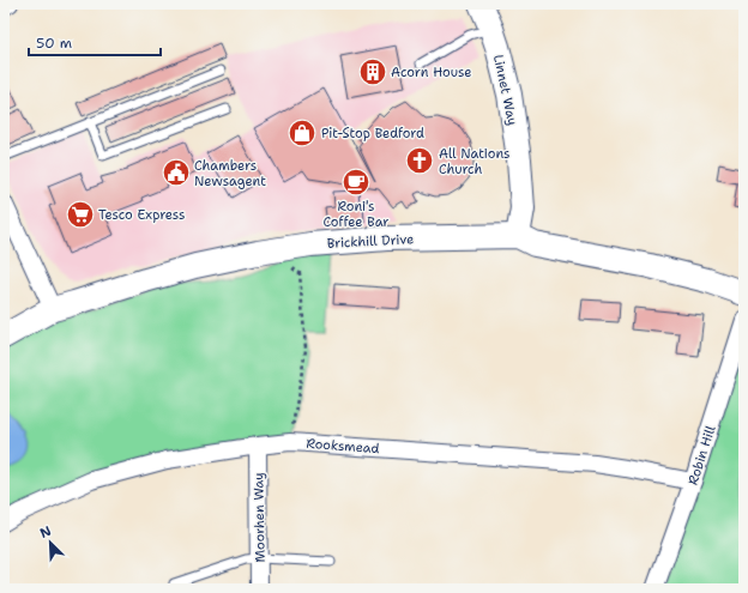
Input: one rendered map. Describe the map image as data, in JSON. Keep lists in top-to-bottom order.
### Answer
{
  "streets": {
    "street": [
      "Linnet Way",
      "Brickhill Drive",
      "Rooksmead",
      "Robin Hill",
      "Moorhen Way"
    ]
  },
  "crossings": [
    ["Linnet Way", "Brickhill Drive"],
    ["Rooksmead", "Robin Hill"],
    ["Rooksmead", "Moorhen Way"]
  ],
  "places": {
    "building": ["Acorn House"],
    "shop": ["Pit-Stop Bedford"],
    "church": ["All Nations Church"],
    "public building": ["Chambers Newsagent"],
    "cafe": ["Roni's Coffee Bar"],
    "supermarket": ["Tesco Express"]
  },
  "scale_bar": "50 m",
  "north": "top left"
}
